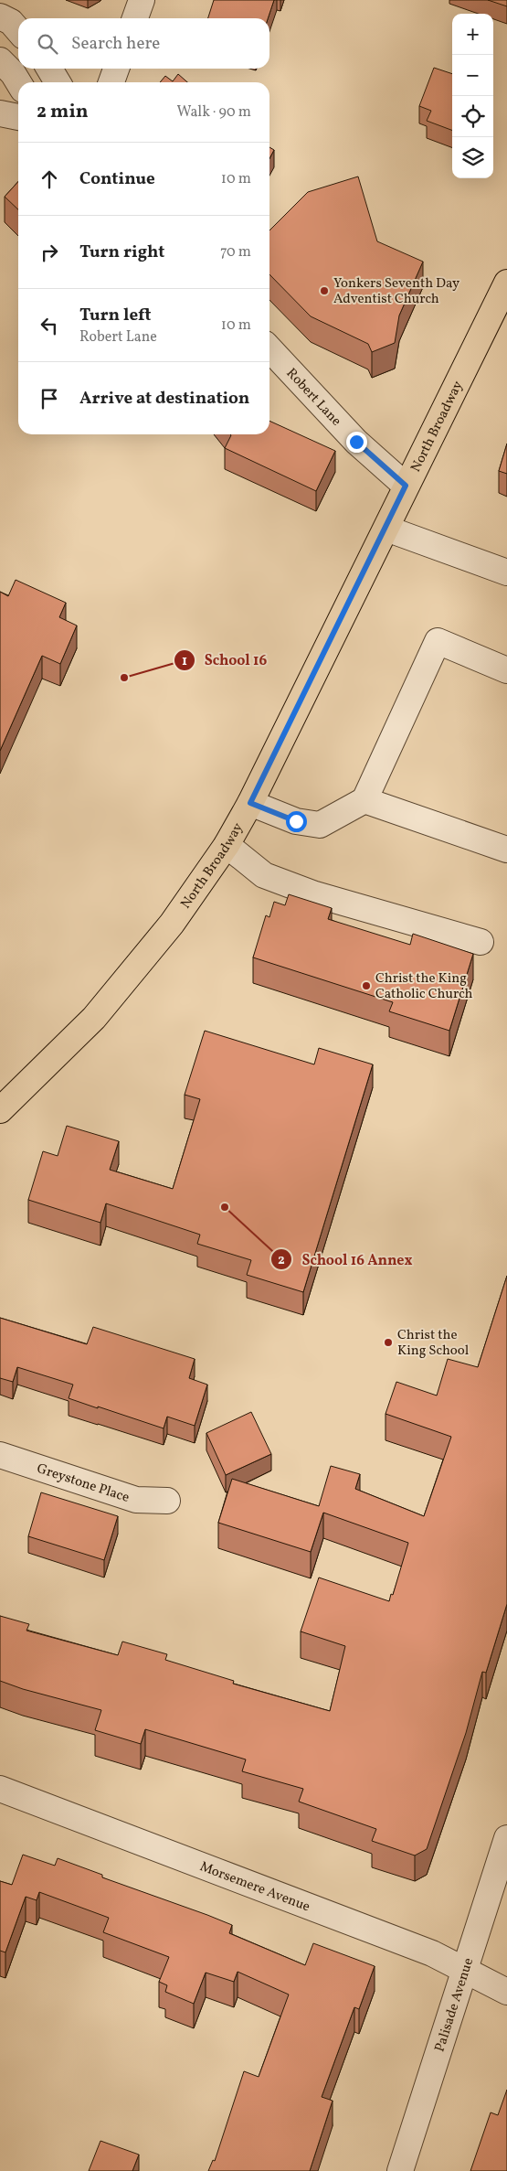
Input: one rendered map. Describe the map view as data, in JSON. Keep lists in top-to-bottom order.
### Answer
{
  "streets": {
    "main road": ["North Broadway"],
    "street": [
      "Robert Lane",
      "Greystone Place",
      "Morsemere Avenue",
      "Palisade Avenue"
    ]
  },
  "crossings": [
    ["Robert Lane", "North Broadway"],
    ["Morsemere Avenue", "Palisade Avenue"]
  ],
  "places": [
    "Yonkers Seventh Day Adventist Church",
    "School 16",
    "Christ the King Catholic Church",
    "School 16 Annex",
    "Christ the King School"
  ],
  "page": {
    "map_buttons": ["+", "−"],
    "search": "Search here",
    "heading": ["2 min", "Walk · 90 m"],
    "list": [
      ["Continue", "10 m"],
      ["Turn right", "70 m"],
      ["Turn left", "Robert Lane", "10 m"],
      "Arrive at destination"
    ]
  }
}
